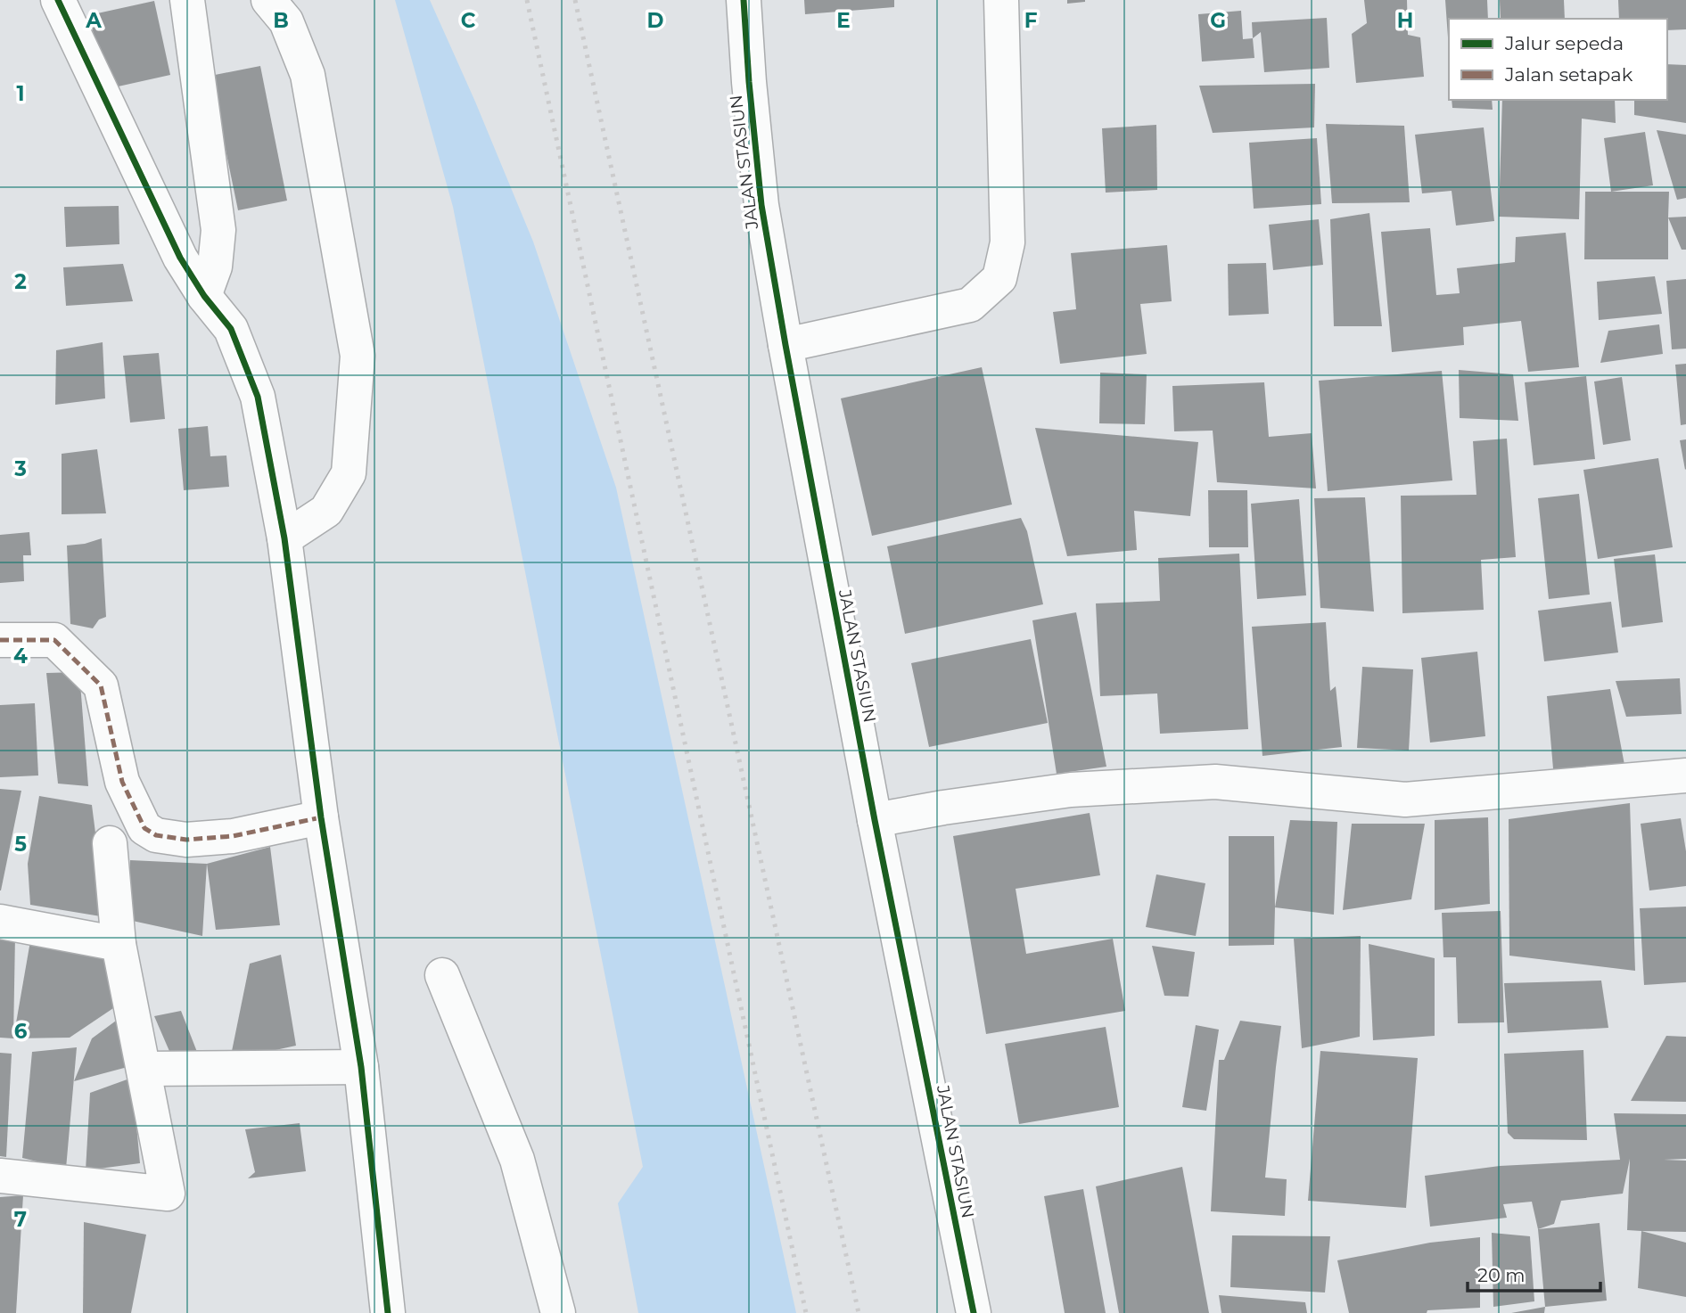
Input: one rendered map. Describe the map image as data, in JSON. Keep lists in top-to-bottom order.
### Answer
{
  "streets": {
    "street": ["JALAN STASIUN"]
  },
  "legend": ["Jalur sepeda", "Jalan setapak"],
  "scale_bar": "20 m",
  "grid": {
    "columns": [
      "A",
      "B",
      "C",
      "D",
      "E",
      "F",
      "G",
      "H"
    ],
    "rows": [
      "1",
      "2",
      "3",
      "4",
      "5",
      "6",
      "7"
    ]
  }
}
